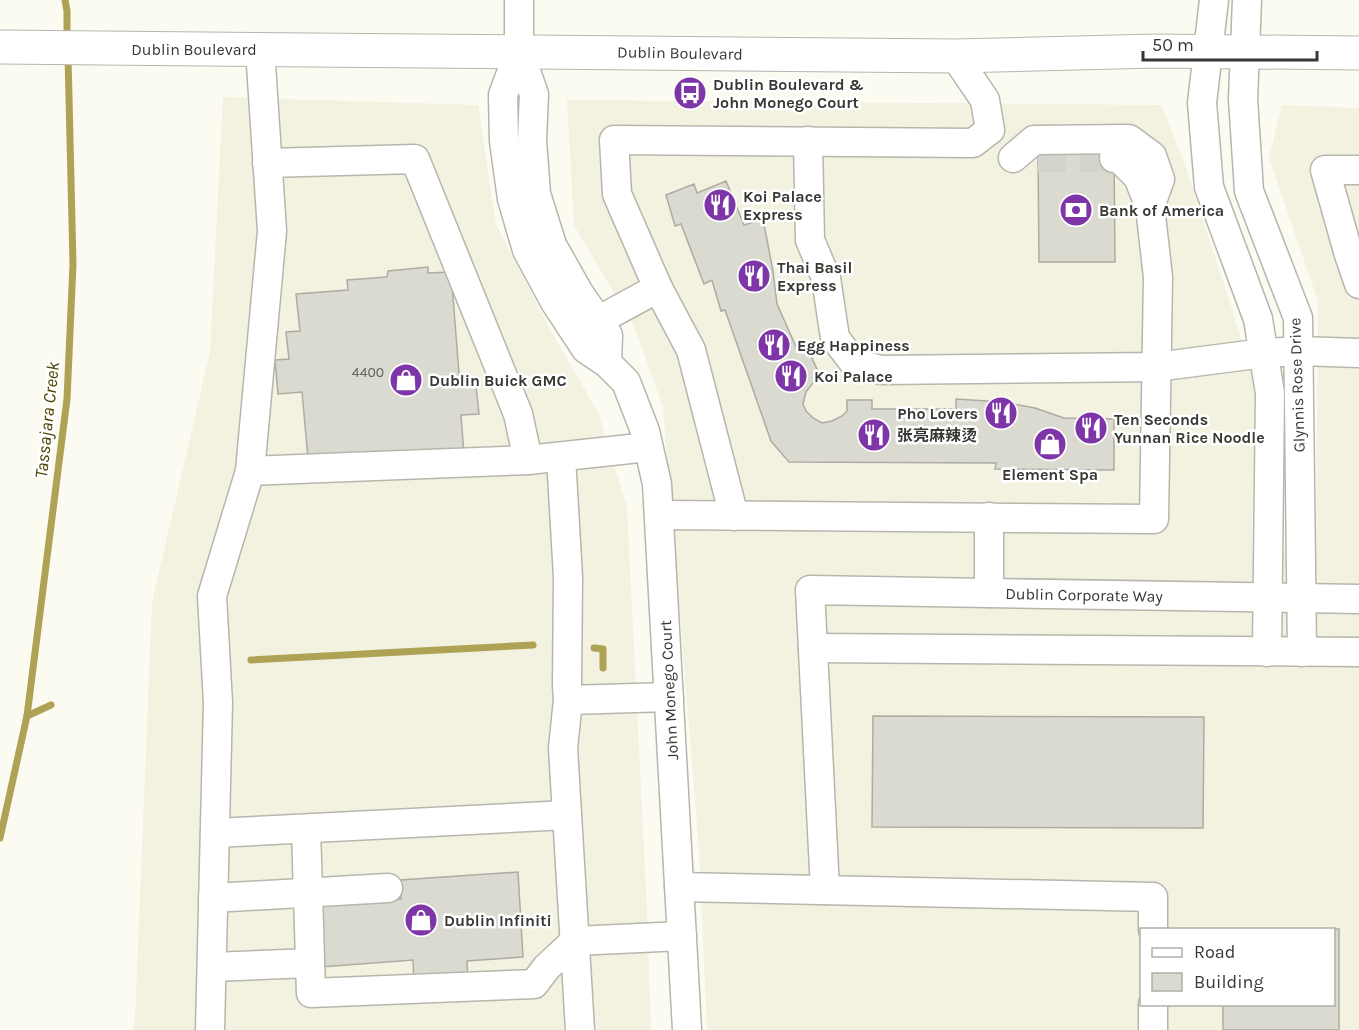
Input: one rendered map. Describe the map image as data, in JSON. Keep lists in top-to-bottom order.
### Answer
{
  "streets": {
    "main road": ["Dublin Boulevard"],
    "street": ["Glynnis Rose Drive", "Dublin Corporate Way", "John Monego Court"]
  },
  "crossings": [
    ["Dublin Boulevard", "Glynnis Rose Drive"],
    ["Dublin Boulevard", "John Monego Court"],
    ["Glynnis Rose Drive", "Dublin Corporate Way"]
  ],
  "water": ["Tassajara Creek"],
  "places": {
    "bus stop": ["Dublin Boulevard & John Monego Court"],
    "restaurant": [
      "Koi Palace Express",
      "Thai Basil Express",
      "Egg Happiness",
      "Koi Palace",
      "Pho Lovers",
      "Ten Seconds Yunnan Rice Noodle",
      "张亮麻辣烫"
    ],
    "bank": ["Bank of America"],
    "shop": ["Dublin Buick GMC", "Element Spa", "Dublin Infiniti"]
  },
  "house_numbers": ["4400"],
  "legend": ["Road", "Building"],
  "scale_bar": "50 m"
}
